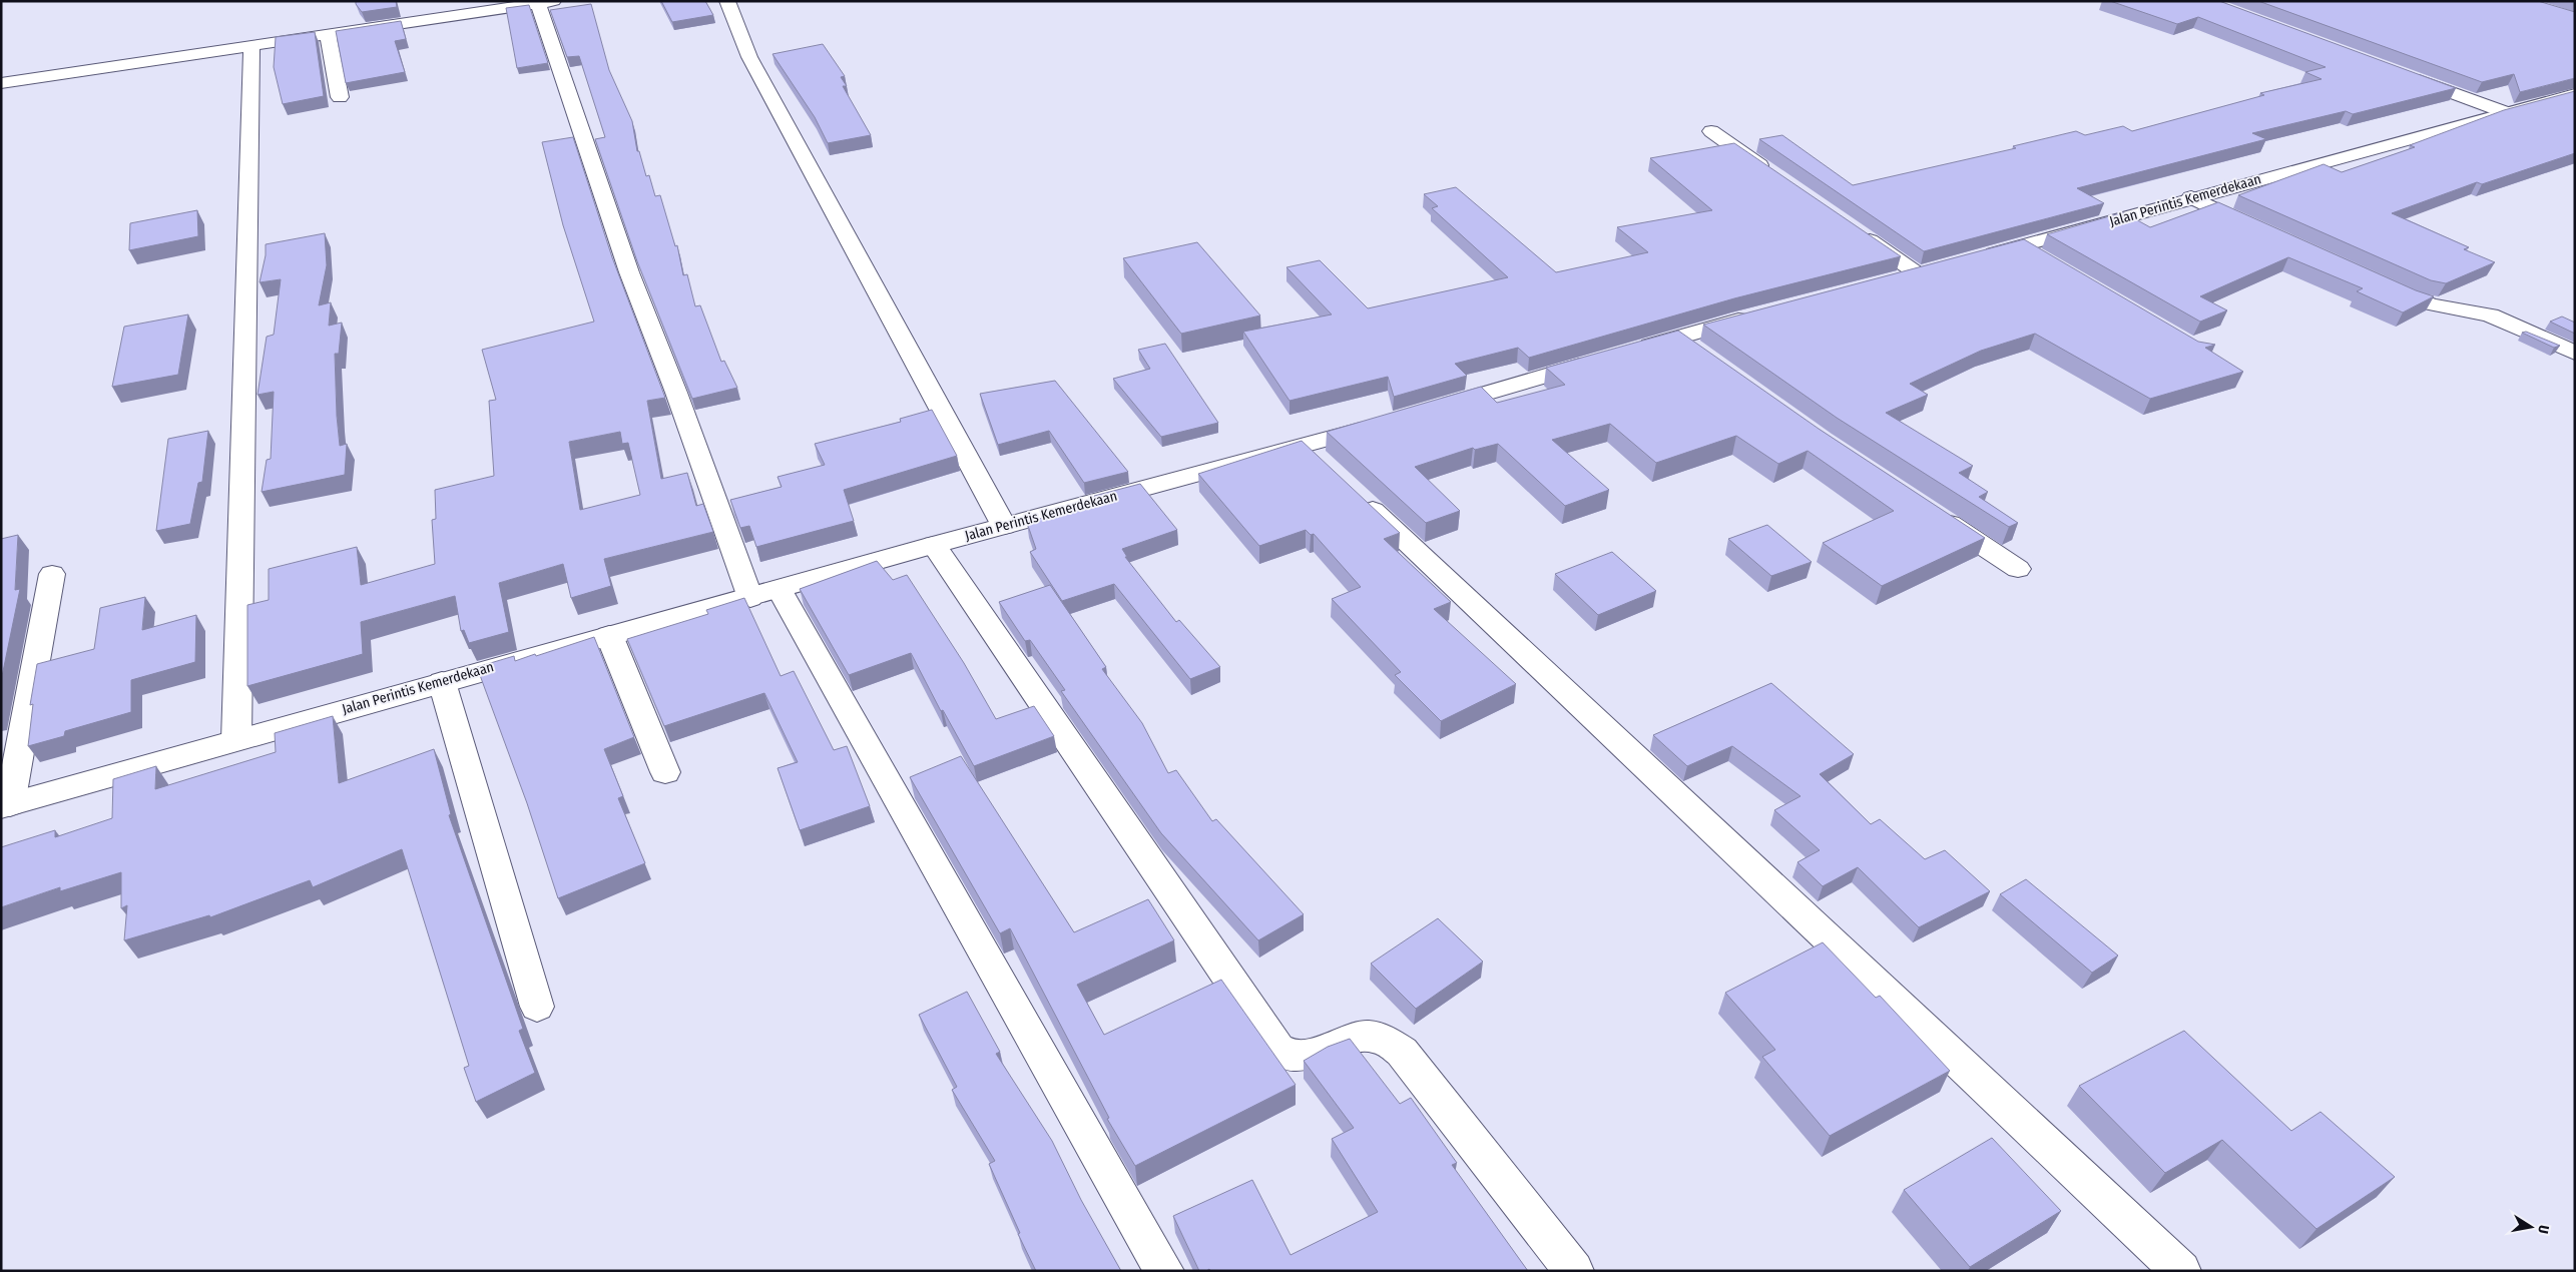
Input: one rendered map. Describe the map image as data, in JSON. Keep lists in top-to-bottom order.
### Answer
{
  "streets": {
    "street": ["Jalan Perintis Kemerdekaan"]
  },
  "north": "right"
}
